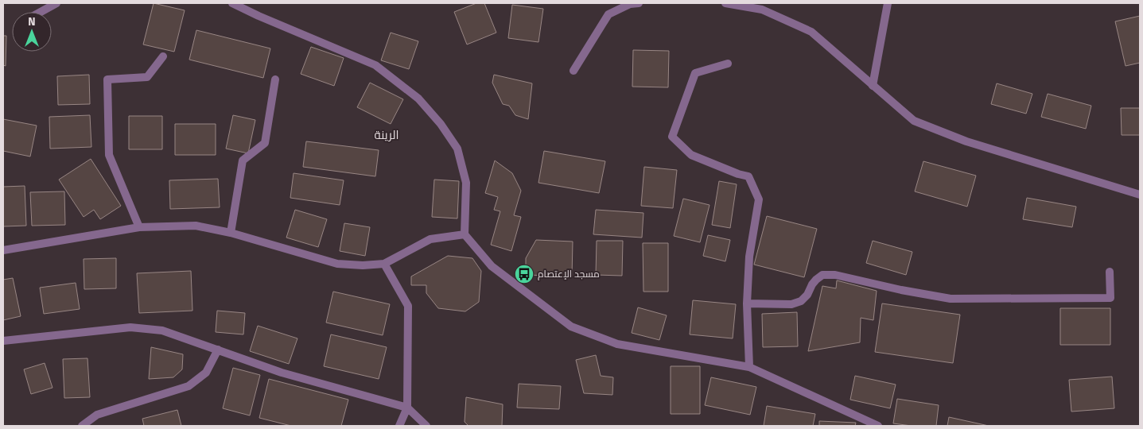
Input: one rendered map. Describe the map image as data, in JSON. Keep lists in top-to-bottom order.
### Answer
{
  "districts": ["الرينة"],
  "places": {
    "bus stop": ["مسجد الإعتصام"]
  },
  "north": "top"
}
